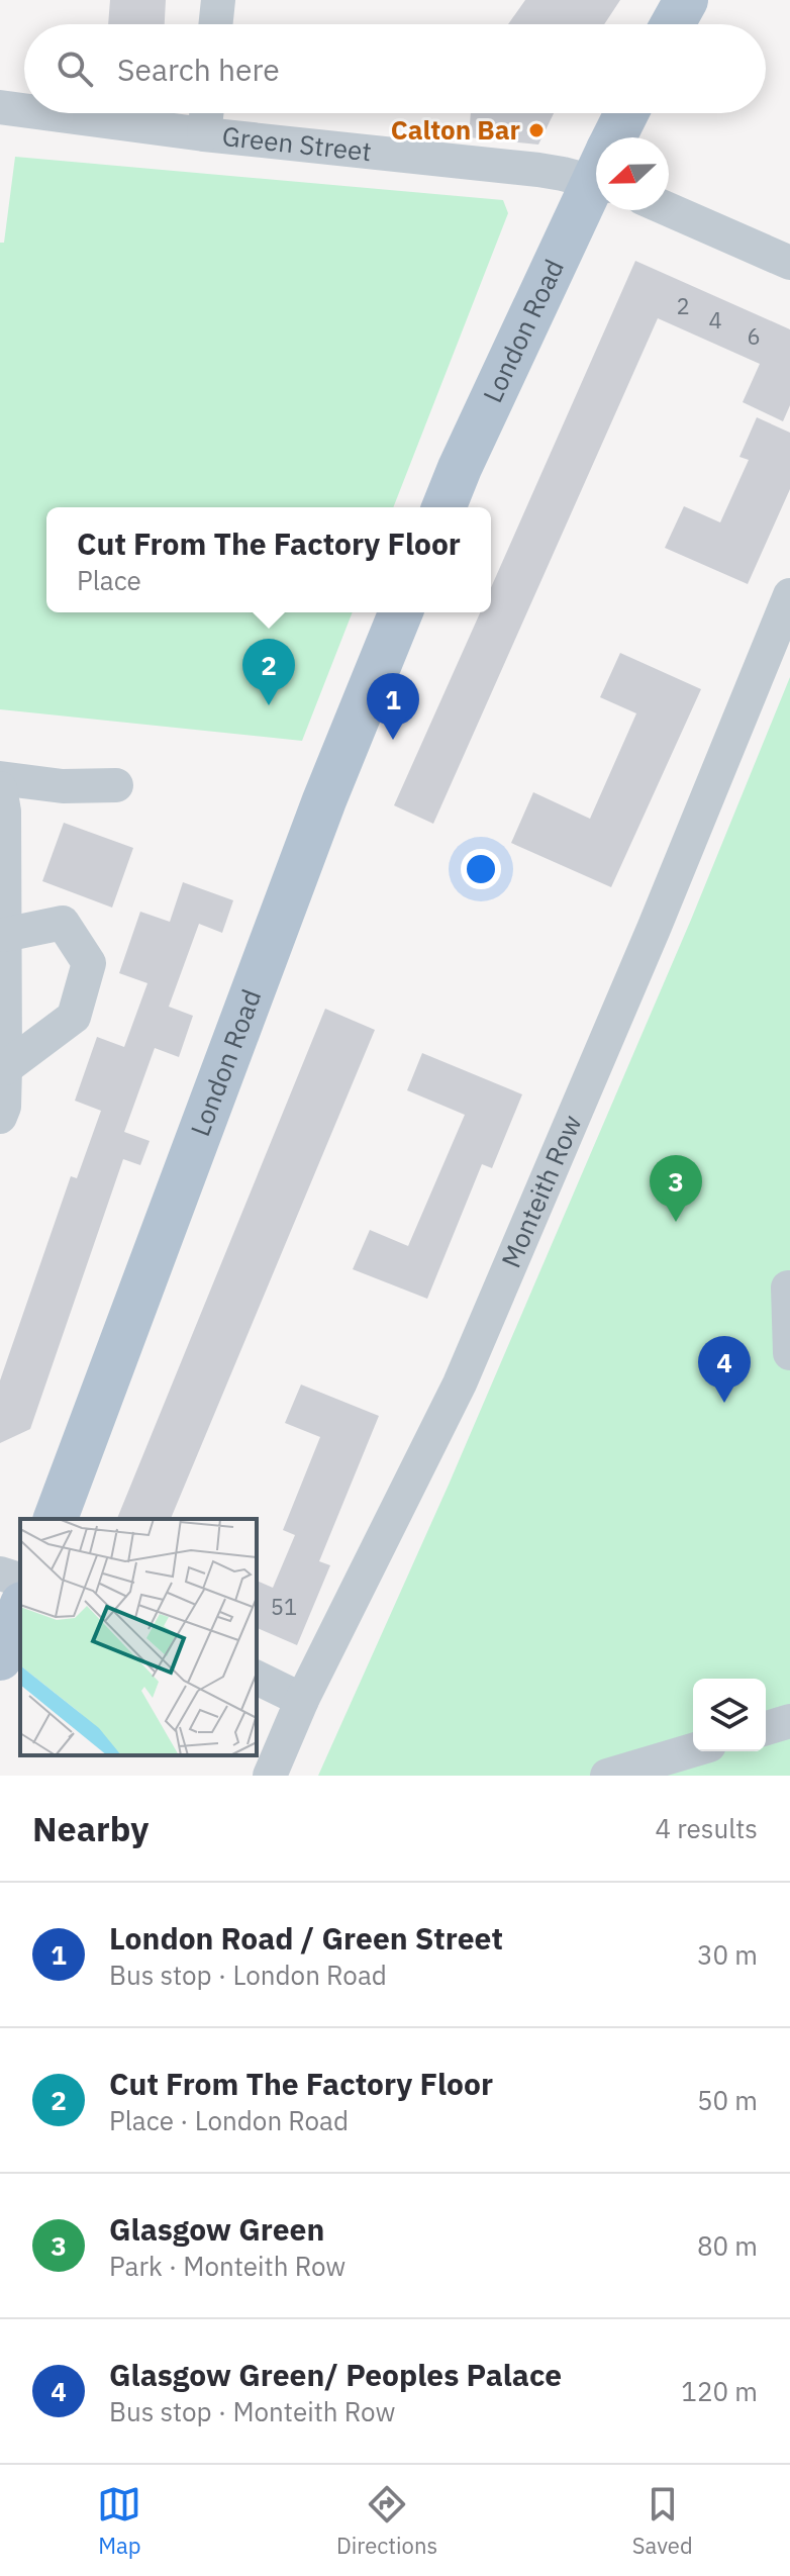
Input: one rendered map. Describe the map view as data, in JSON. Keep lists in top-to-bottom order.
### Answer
{
  "streets": {
    "main road": ["London Road"],
    "street": ["Green Street", "Monteith Row"]
  },
  "places": ["Calton Bar"],
  "house_numbers": [
    "2",
    "4",
    "6",
    "51"
  ],
  "north": "left",
  "page": {
    "search": "Search here",
    "popup": ["Cut From The Factory Floor", "Place"],
    "pins": [
      "2",
      "1",
      "3",
      "4"
    ],
    "heading": ["Nearby", "4 results"],
    "list": [
      {
        "mark": "1",
        "name": "London Road / Green Street",
        "note": "Bus stop · London Road",
        "value": "30 m"
      },
      {
        "mark": "2",
        "name": "Cut From The Factory Floor",
        "note": "Place · London Road",
        "value": "50 m"
      },
      {
        "mark": "3",
        "name": "Glasgow Green",
        "note": "Park · Monteith Row",
        "value": "80 m"
      },
      {
        "mark": "4",
        "name": "Glasgow Green/ Peoples Palace",
        "note": "Bus stop · Monteith Row",
        "value": "120 m"
      }
    ],
    "nav": ["Map", "Directions", "Saved"]
  }
}
